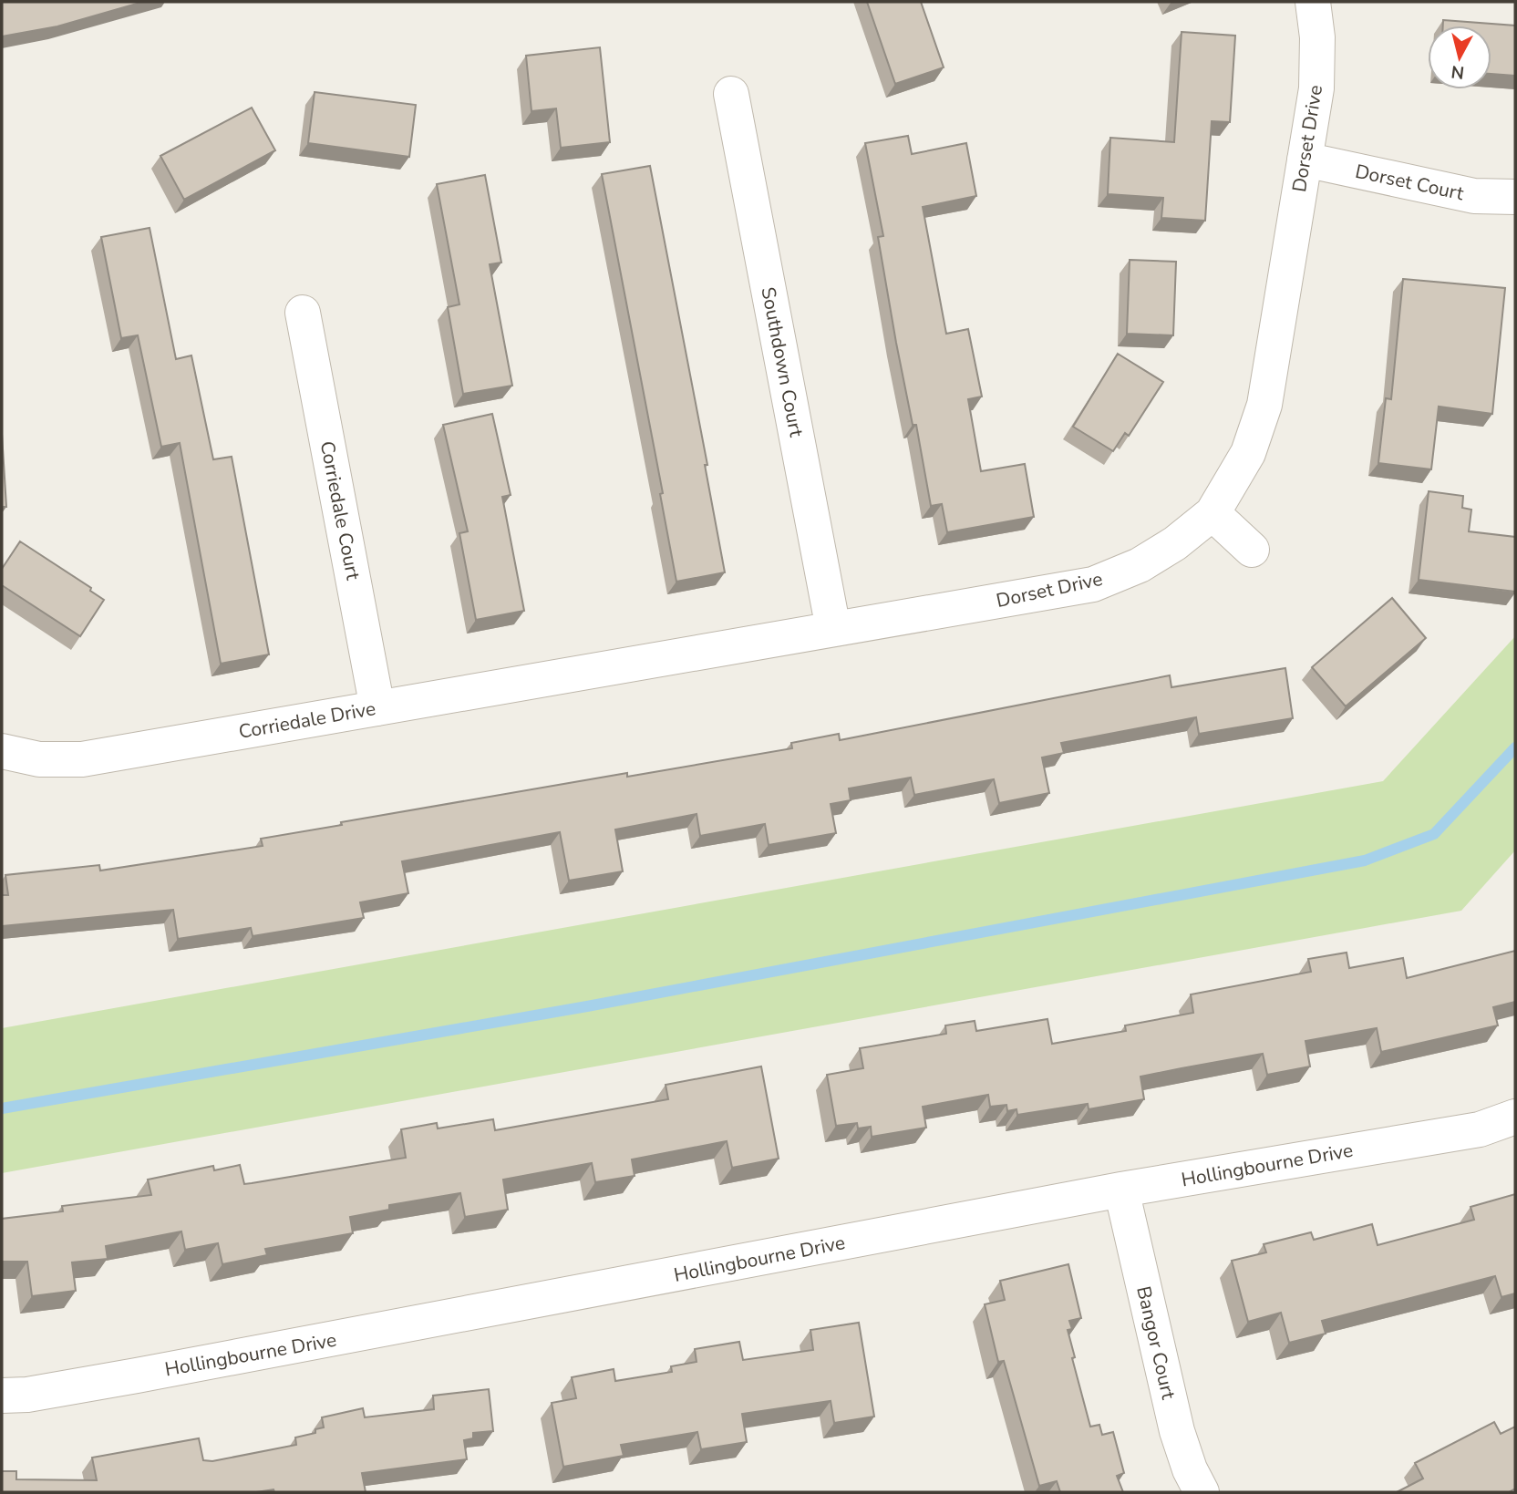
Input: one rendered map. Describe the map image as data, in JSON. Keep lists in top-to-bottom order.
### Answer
{
  "streets": {
    "street": [
      "Dorset Drive",
      "Dorset Court",
      "Southdown Court",
      "Corriedale Court",
      "Corriedale Drive",
      "Hollingbourne Drive",
      "Bangor Court"
    ]
  },
  "crossings": [
    ["Dorset Drive", "Dorset Court"],
    ["Dorset Drive", "Southdown Court"],
    ["Dorset Drive", "Corriedale Drive"],
    ["Corriedale Court", "Corriedale Drive"],
    ["Hollingbourne Drive", "Bangor Court"]
  ],
  "north": "bottom"
}
